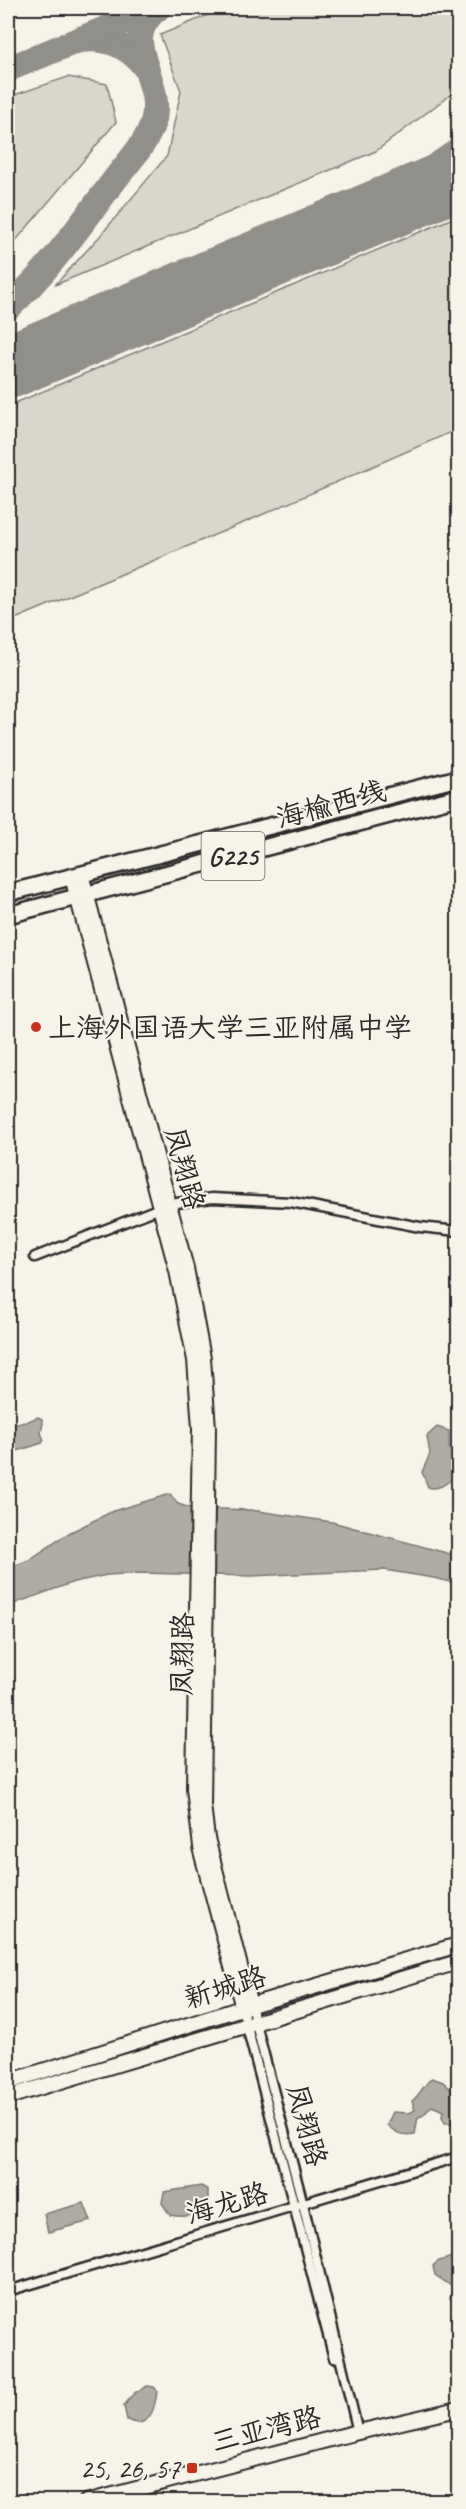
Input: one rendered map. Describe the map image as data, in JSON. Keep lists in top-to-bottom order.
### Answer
{
  "streets": {
    "highway": ["海榆西线", "G225"],
    "main road": ["新城路", "三亚湾路"],
    "street": ["凤翔路", "海龙路"]
  },
  "crossings": [
    ["海榆西线", "凤翔路"],
    ["凤翔路", "新城路"],
    ["凤翔路", "海龙路"],
    ["凤翔路", "三亚湾路"]
  ],
  "places": {
    "other": ["上海外国语大学三亚附属中学"],
    "transit": ["25, 26, 57"]
  }
}
